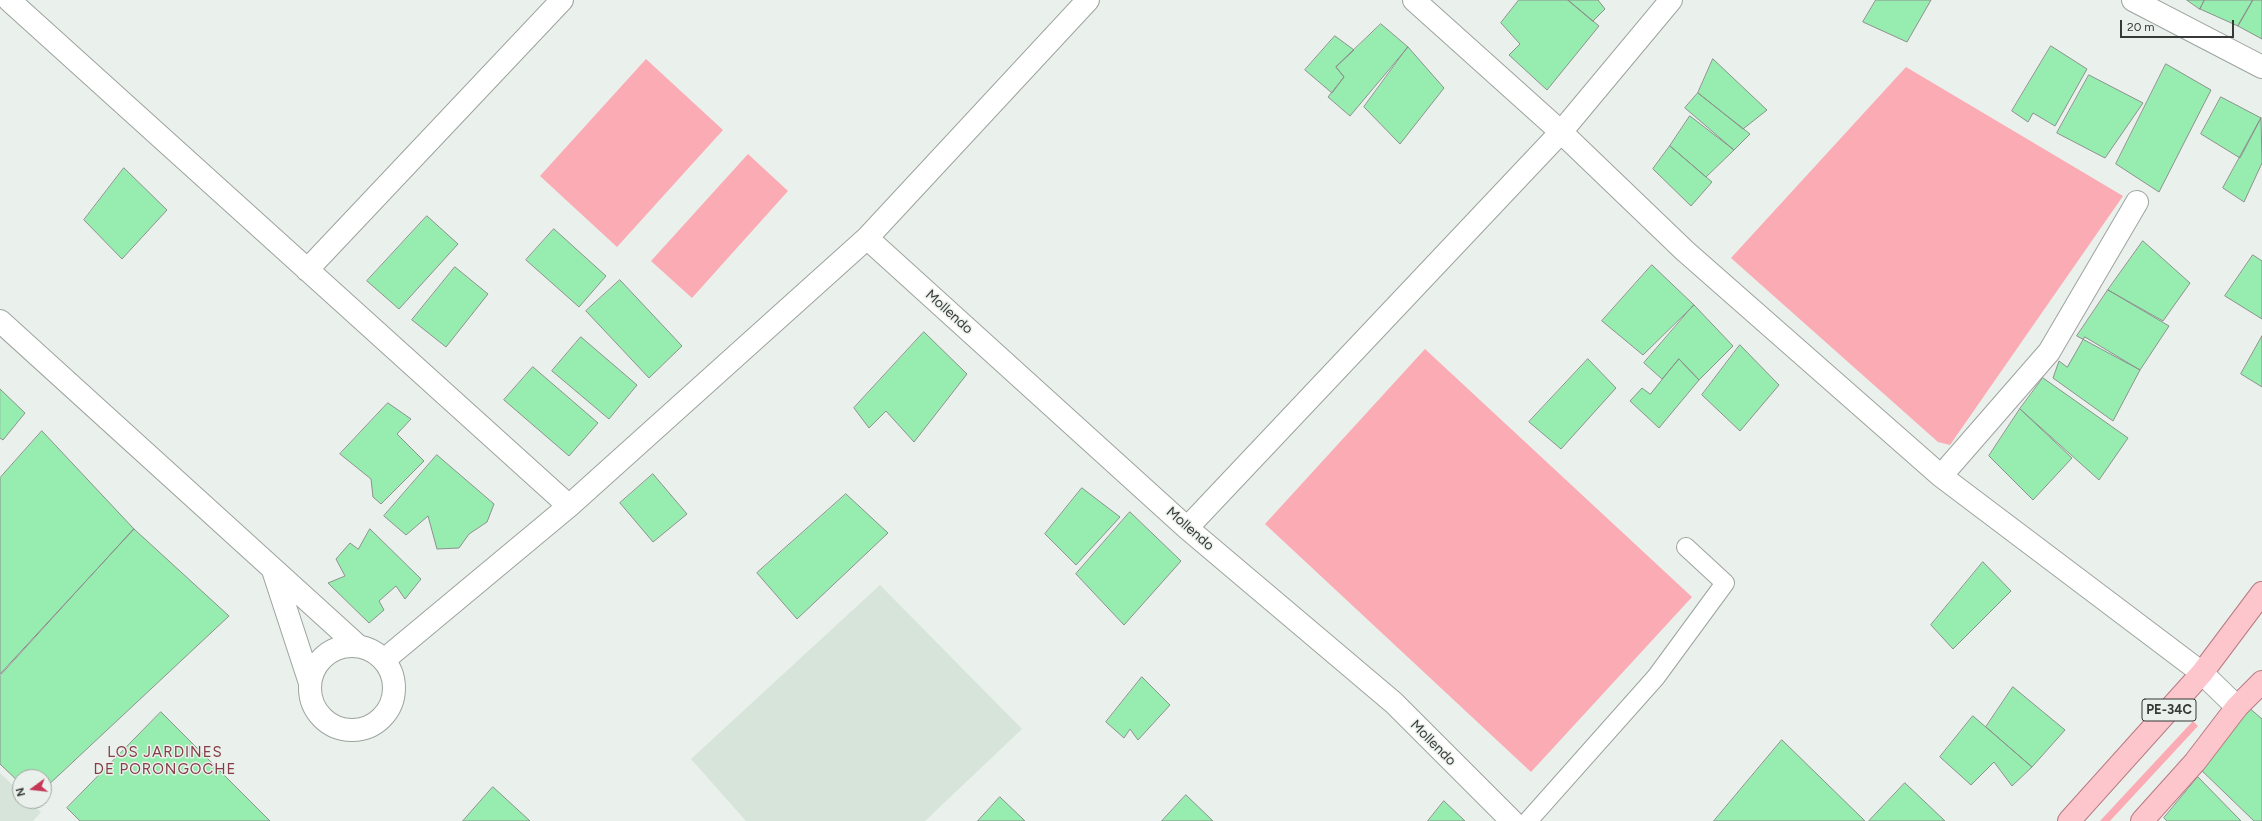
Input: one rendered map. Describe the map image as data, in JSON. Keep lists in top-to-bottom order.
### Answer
{
  "streets": {
    "main road": ["PE-34C"],
    "street": ["Mollendo"]
  },
  "districts": ["LOS JARDINES DE PORONGOCHE"],
  "scale_bar": "20 m",
  "north": "left"
}
